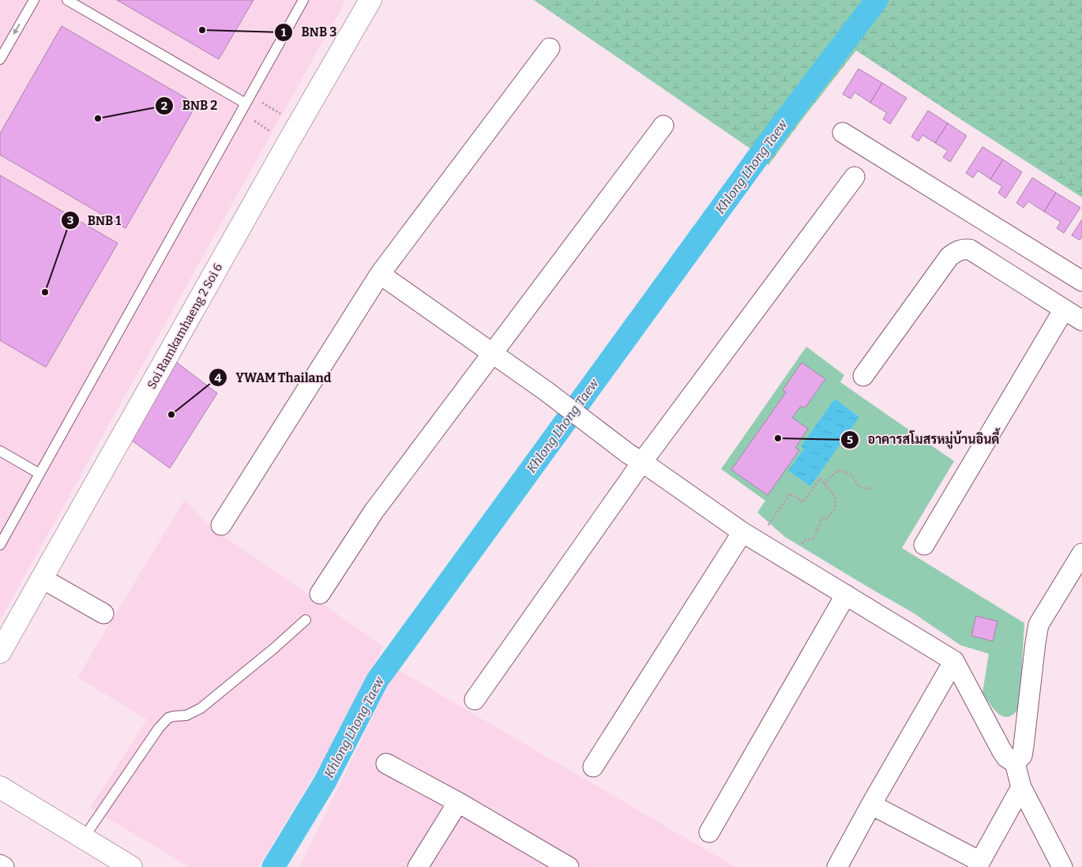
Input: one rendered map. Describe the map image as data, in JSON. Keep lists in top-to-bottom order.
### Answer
{
  "streets": {
    "street": ["Soi Ramkamhaeng 2 Soi 6"]
  },
  "water": ["Khlong Lhong Taew"],
  "places": [
    "BNB 3",
    "BNB 2",
    "BNB 1",
    "YWAM Thailand",
    "อาคารสโมสรหมู่บ้านอินดี้"
  ]
}
